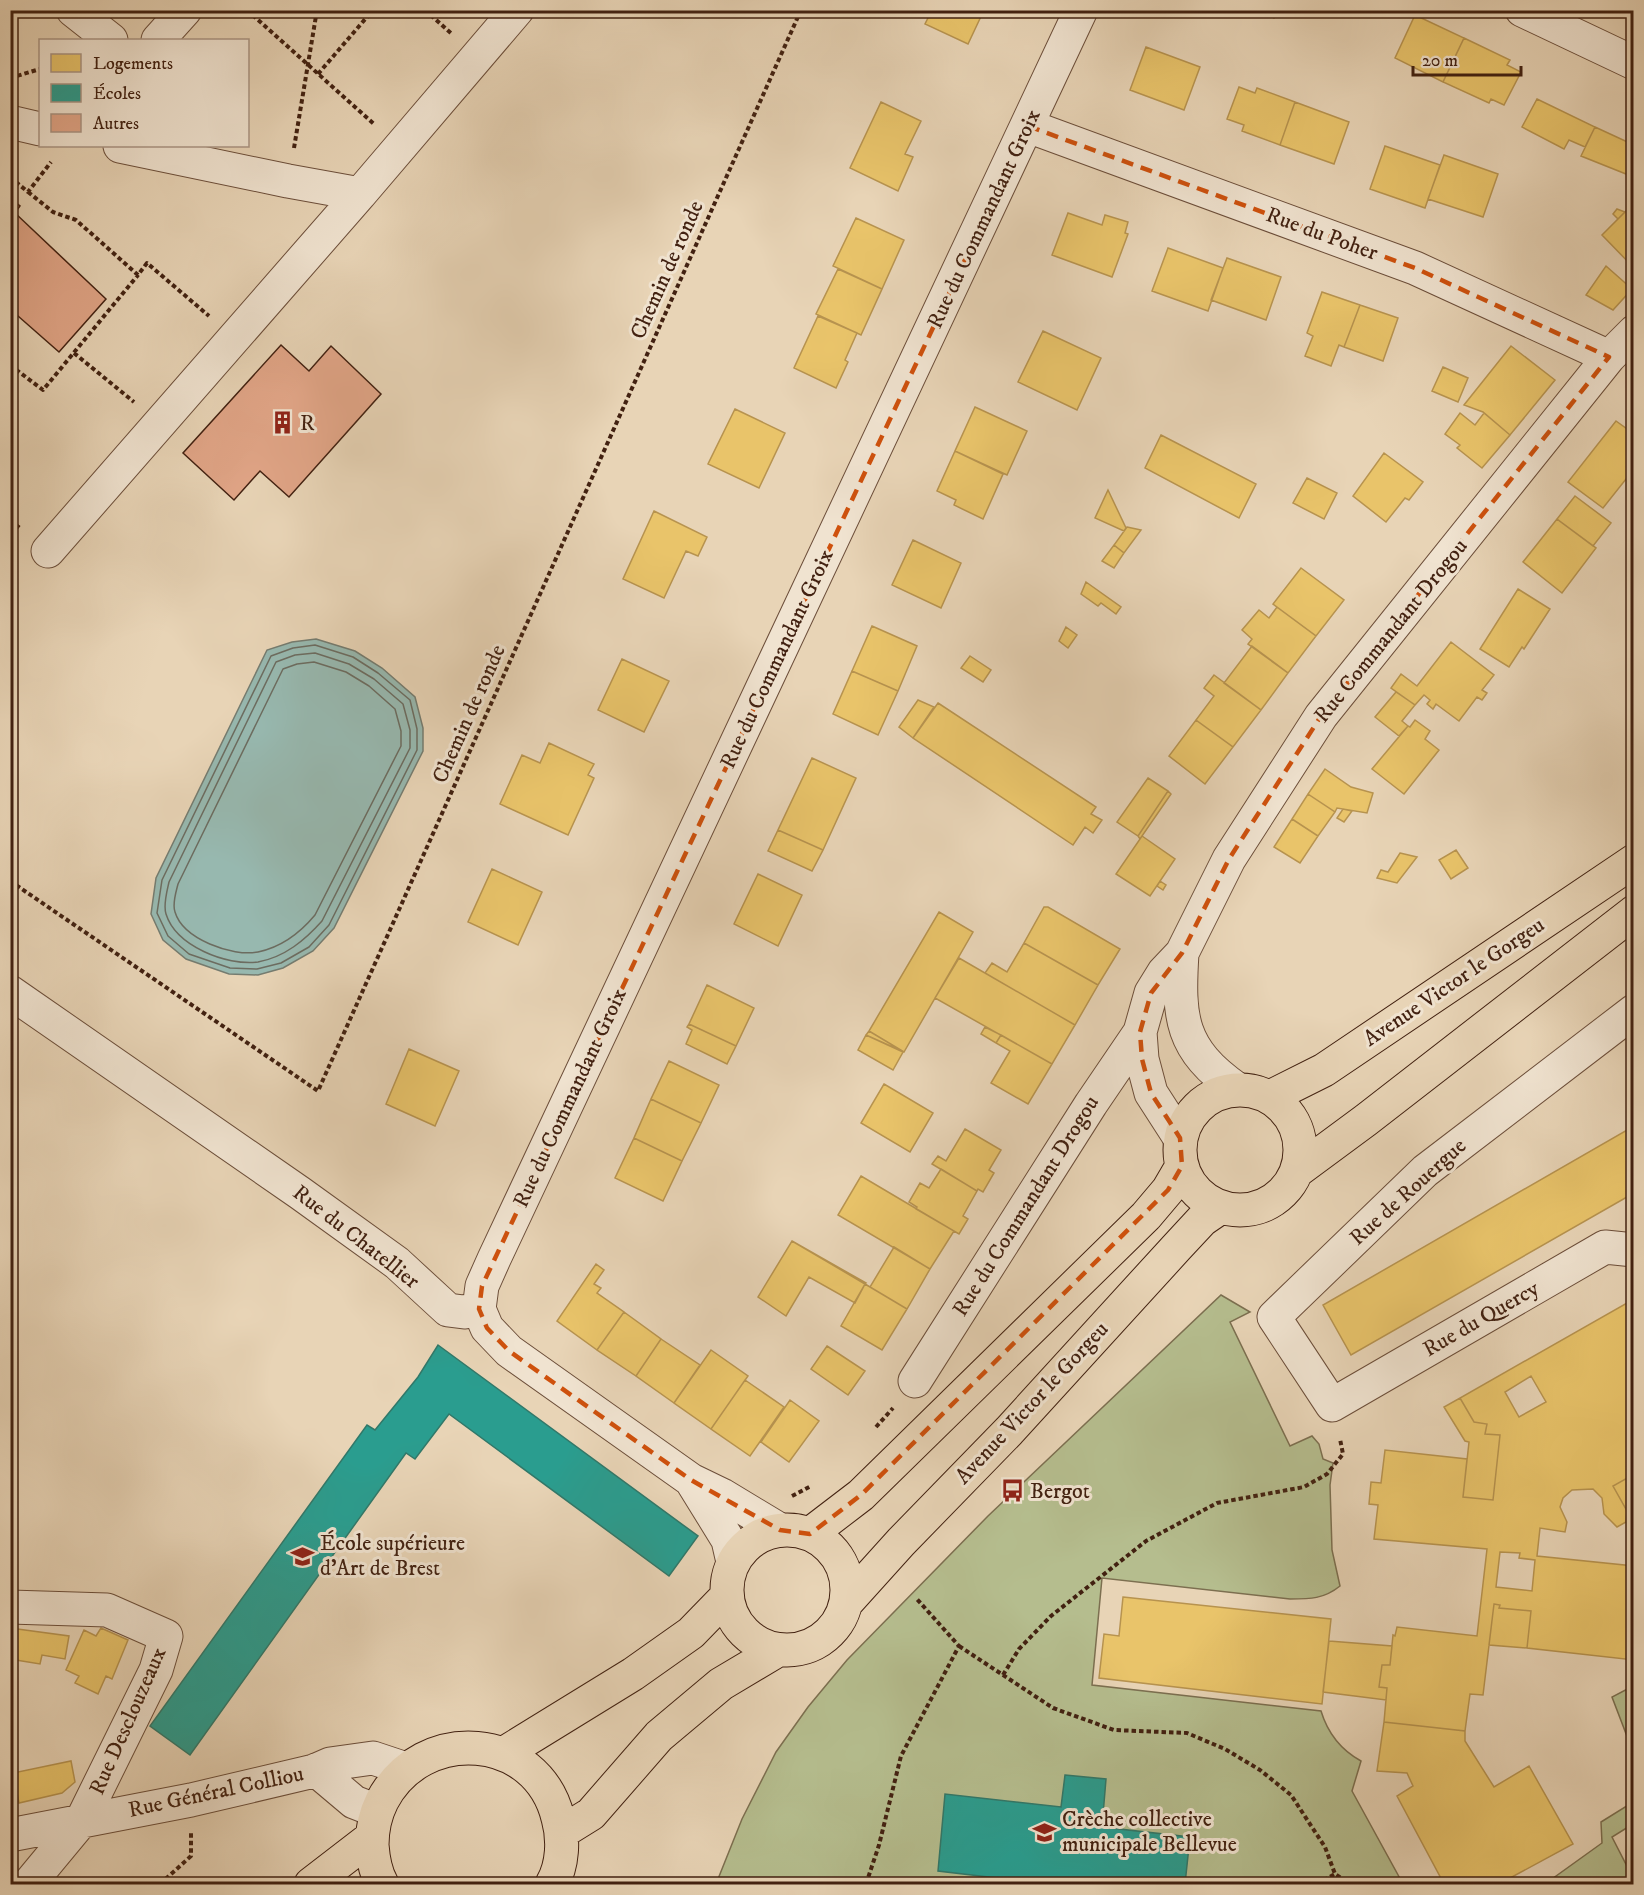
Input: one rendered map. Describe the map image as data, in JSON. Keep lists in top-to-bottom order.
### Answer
{
  "streets": {
    "main road": ["Avenue Victor le Gorgeu"],
    "street": [
      "Rue du Commandant Groix",
      "Rue du Poher",
      "Rue Commandant Drogou",
      "Rue de Rouergue",
      "Rue du Commandant Drogou",
      "Rue du Chatellier",
      "Rue du Quercy",
      "Rue Desclouzeaux",
      "Rue Général Colliou"
    ],
    "path": ["Chemin de ronde"]
  },
  "crossings": [
    ["Rue du Commandant Groix", "Rue du Poher"],
    ["Rue du Commandant Groix", "Rue du Chatellier"],
    ["Rue du Poher", "Rue Commandant Drogou"],
    ["Rue Commandant Drogou", "Avenue Victor le Gorgeu"],
    ["Rue Commandant Drogou", "Rue du Commandant Drogou"],
    ["Rue de Rouergue", "Rue du Quercy"],
    ["Rue Desclouzeaux", "Rue Général Colliou"]
  ],
  "places": {
    "building": ["R"],
    "bus stop": ["Bergot"],
    "school or university": ["École supérieure d'Art de Brest", "Crèche collective municipale Bellevue"]
  },
  "legend": ["Logements", "Écoles", "Autres"],
  "scale_bar": "20 m"
}
